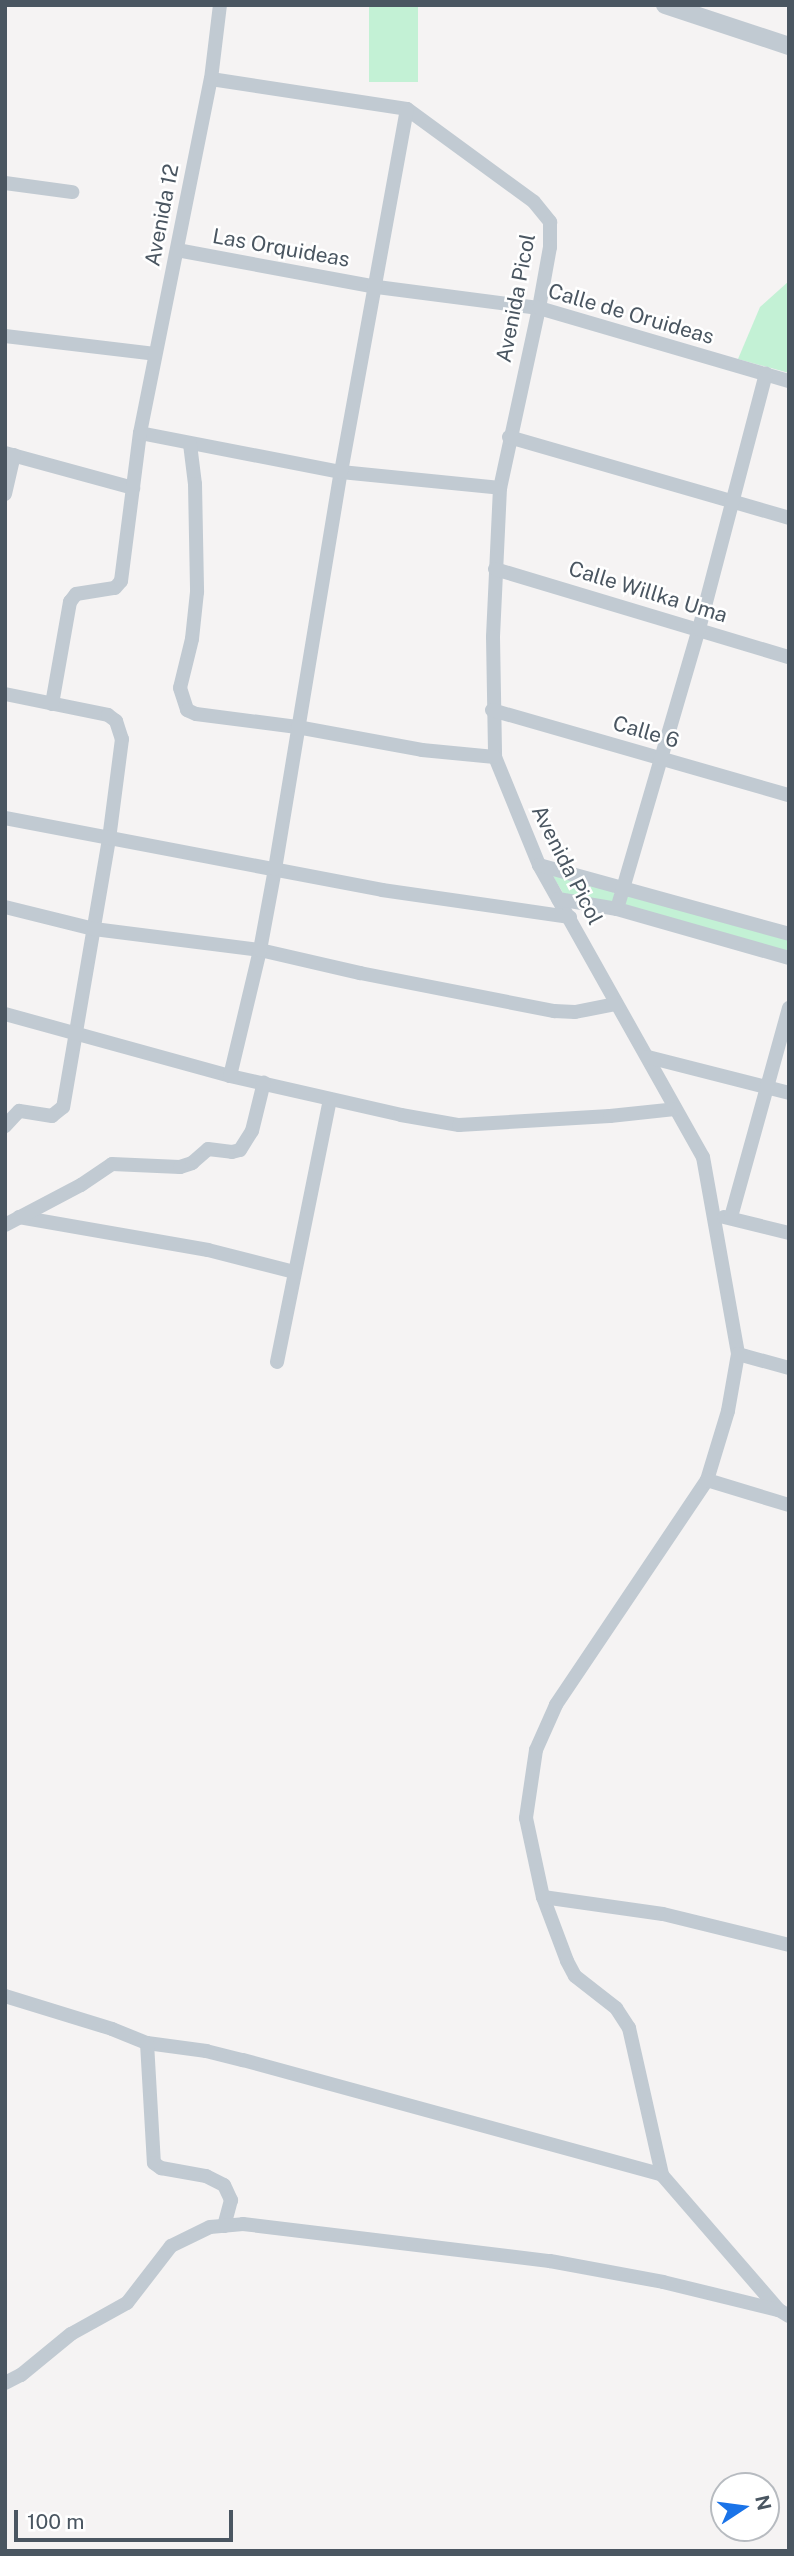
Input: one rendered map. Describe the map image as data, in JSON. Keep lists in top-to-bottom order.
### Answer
{
  "streets": {
    "street": [
      "Avenida 12",
      "Las Orquideas",
      "Avenida Picol",
      "Calle de Oruideas",
      "Calle Willka Uma",
      "Calle 6"
    ]
  },
  "crossings": [
    ["Avenida 12", "Las Orquideas"],
    ["Las Orquideas", "Calle de Oruideas"],
    ["Avenida Picol", "Calle de Oruideas"],
    ["Avenida Picol", "Calle Willka Uma"],
    ["Avenida Picol", "Calle 6"]
  ],
  "scale_bar": "100 m",
  "north": "right"
}
